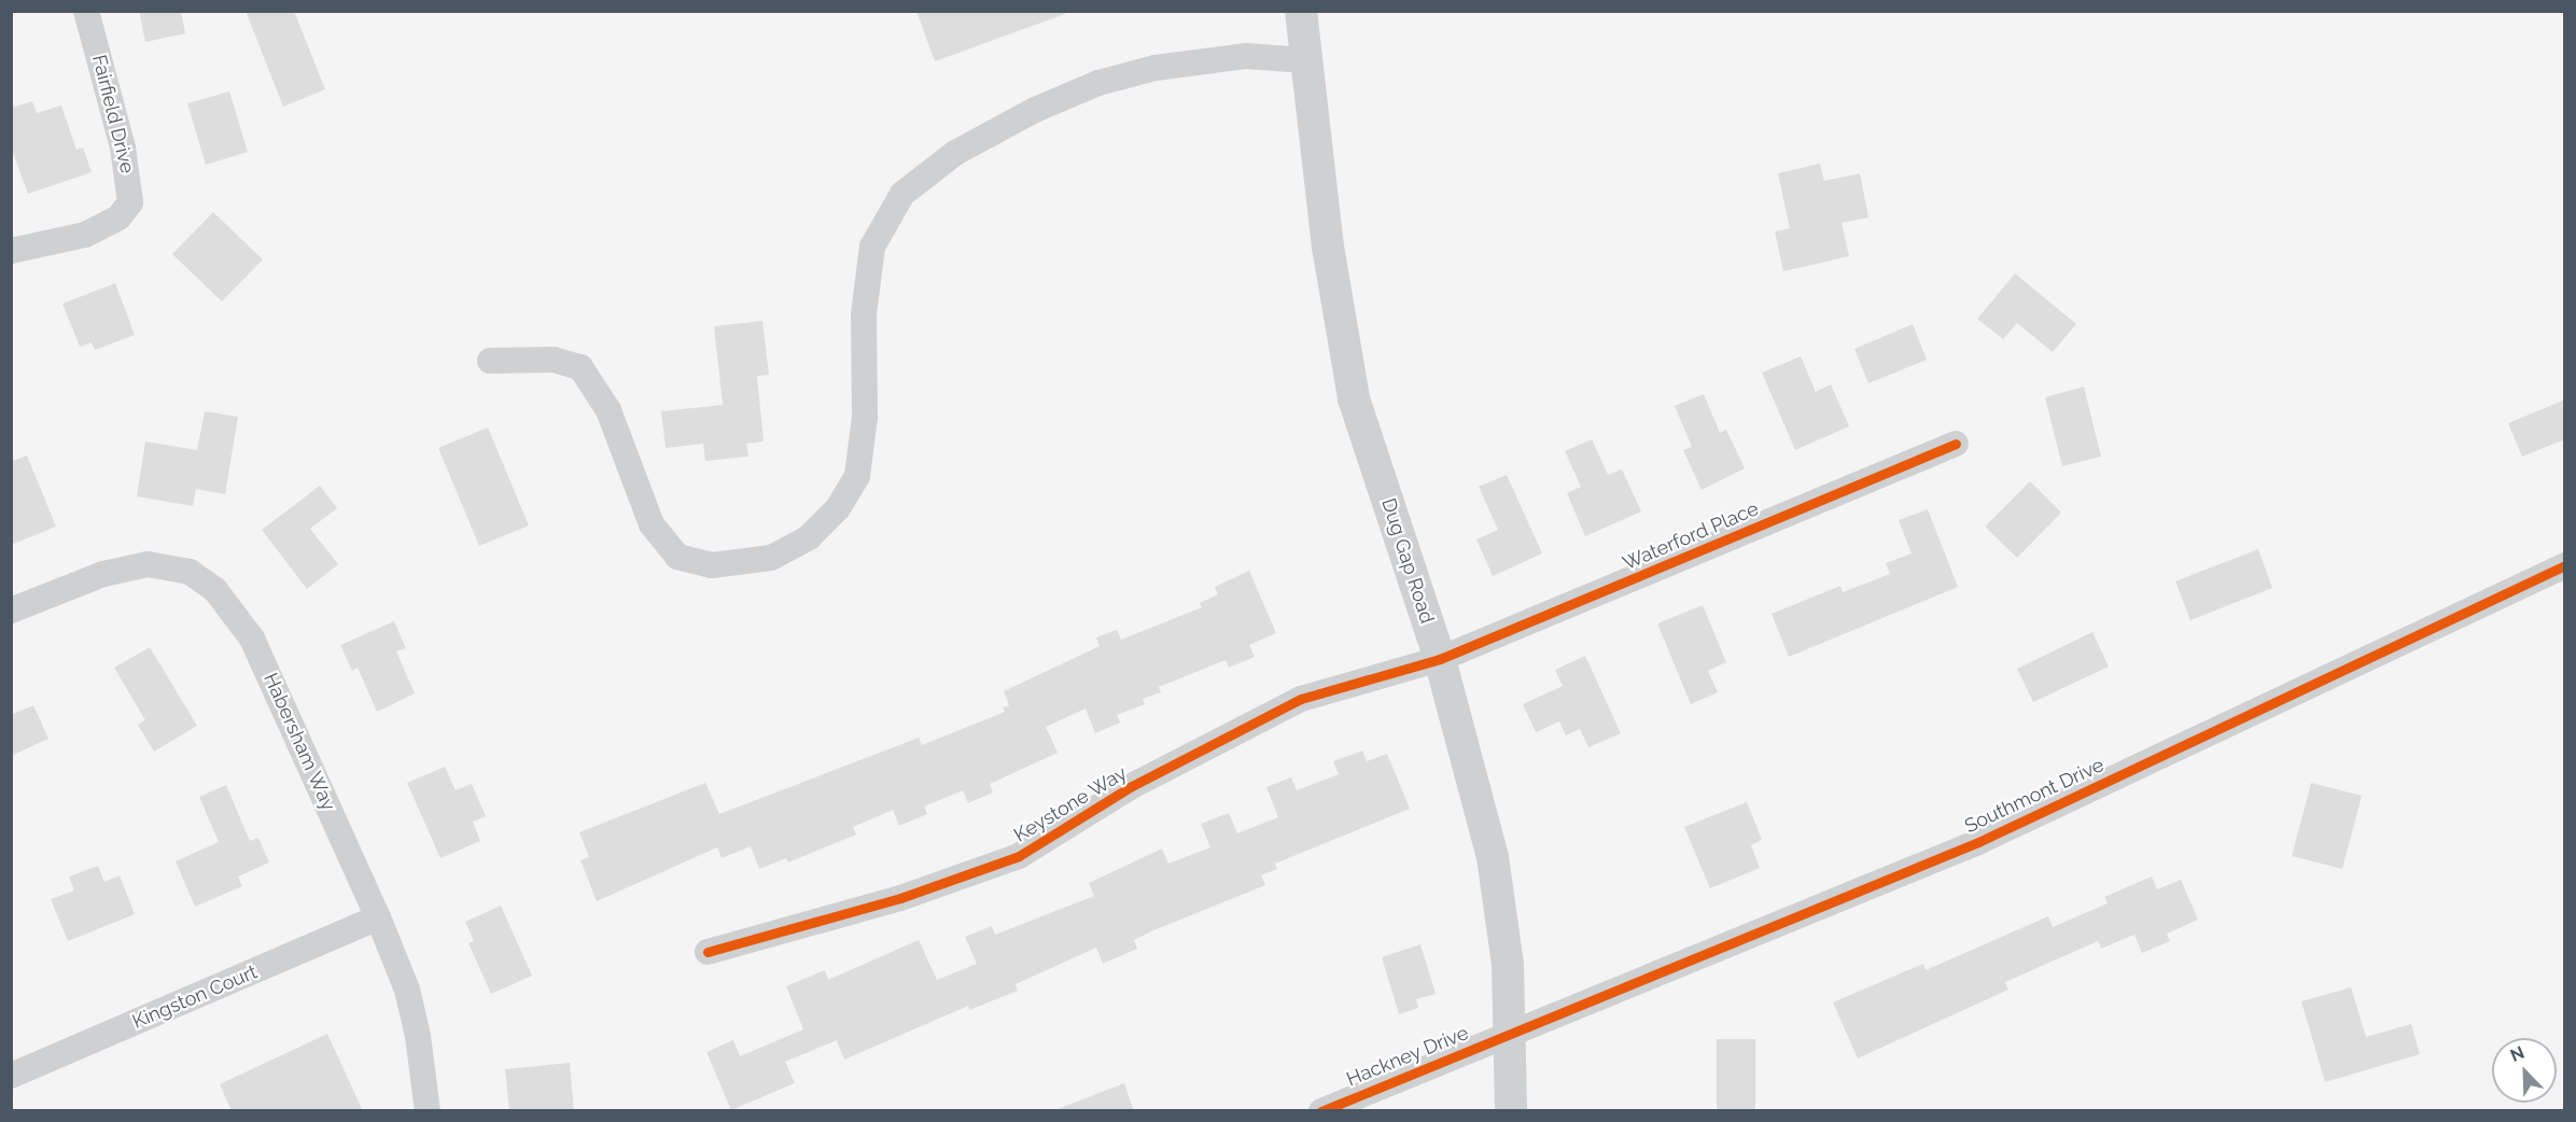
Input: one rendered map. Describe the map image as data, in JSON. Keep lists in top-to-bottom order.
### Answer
{
  "streets": {
    "street": [
      "Fairfield Drive",
      "Waterford Place",
      "Dug Gap Road",
      "Habersham Way",
      "Southmont Drive",
      "Keystone Way",
      "Kingston Court",
      "Hackney Drive"
    ]
  },
  "crossings": [
    ["Waterford Place", "Dug Gap Road"],
    ["Waterford Place", "Keystone Way"],
    ["Dug Gap Road", "Southmont Drive"],
    ["Dug Gap Road", "Keystone Way"],
    ["Dug Gap Road", "Hackney Drive"],
    ["Habersham Way", "Kingston Court"],
    ["Southmont Drive", "Hackney Drive"]
  ],
  "north": "top left"
}
